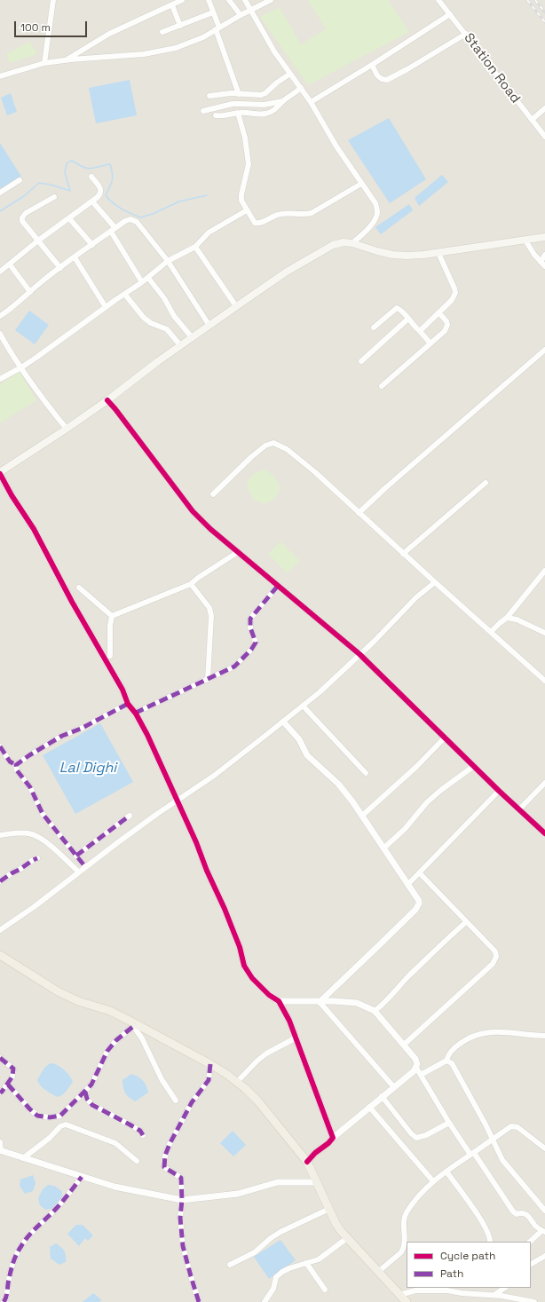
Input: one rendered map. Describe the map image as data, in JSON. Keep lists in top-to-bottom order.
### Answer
{
  "streets": {
    "street": ["Station Road"]
  },
  "water": ["Lal Dighi"],
  "legend": ["Cycle path", "Path"],
  "scale_bar": "100 m"
}
